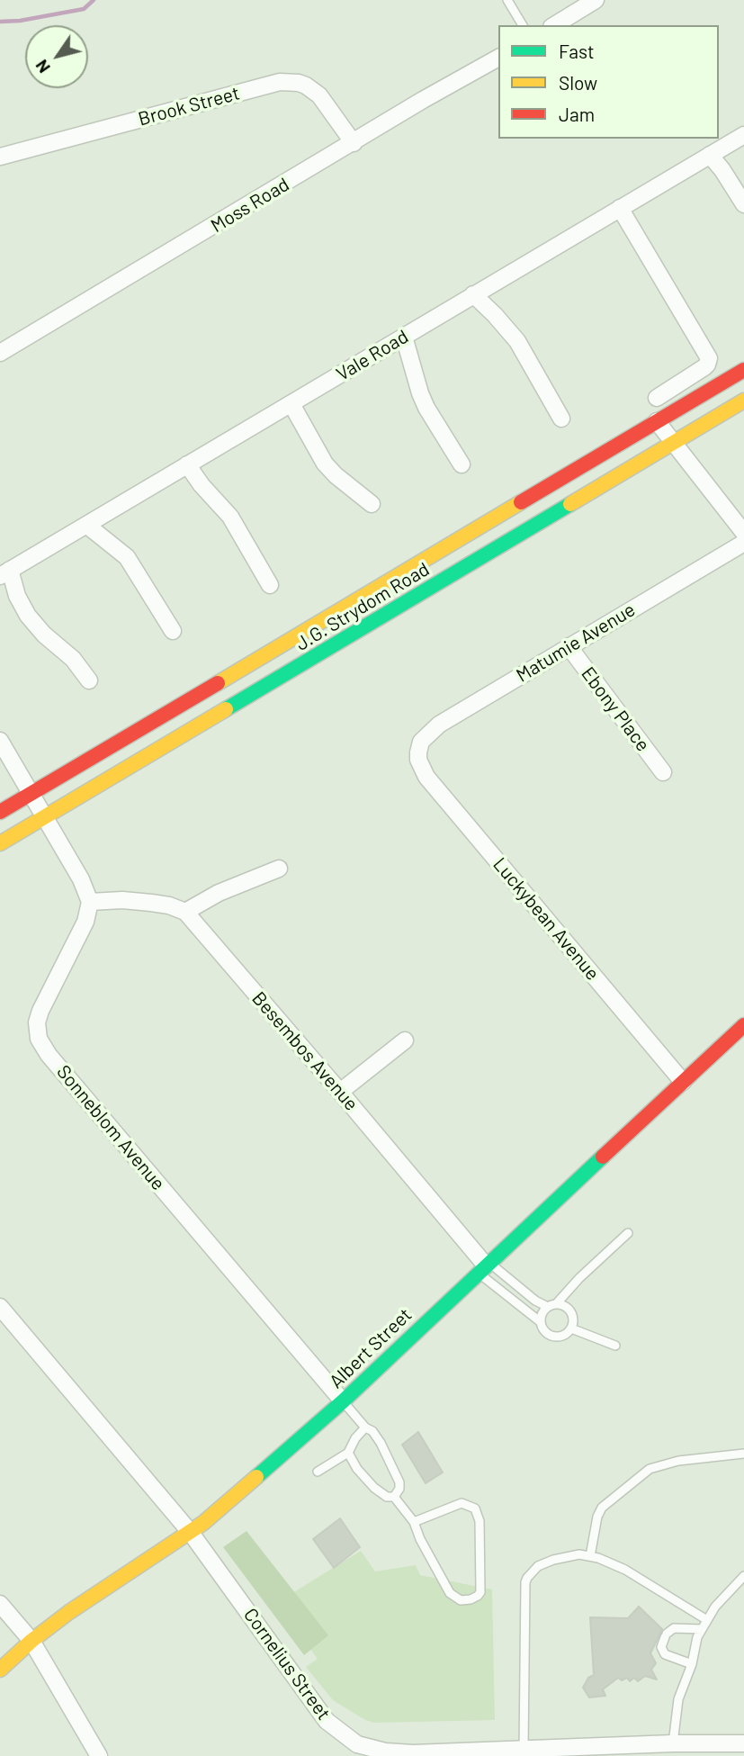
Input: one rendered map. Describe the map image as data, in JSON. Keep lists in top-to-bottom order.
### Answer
{
  "streets": {
    "street": [
      "Brook Street",
      "Moss Road",
      "Vale Road",
      "J.G. Strydom Road",
      "Matumie Avenue",
      "Ebony Place",
      "Luckybean Avenue",
      "Besembos Avenue",
      "Sonneblom Avenue",
      "Albert Street",
      "Cornelius Street"
    ]
  },
  "crossings": [
    ["Brook Street", "Moss Road"],
    ["Matumie Avenue", "Ebony Place"],
    ["Matumie Avenue", "Luckybean Avenue"],
    ["Luckybean Avenue", "Albert Street"],
    ["Besembos Avenue", "Albert Street"],
    ["Sonneblom Avenue", "Albert Street"],
    ["Albert Street", "Cornelius Street"]
  ],
  "legend": ["Fast", "Slow", "Jam"],
  "north": "bottom left"
}
